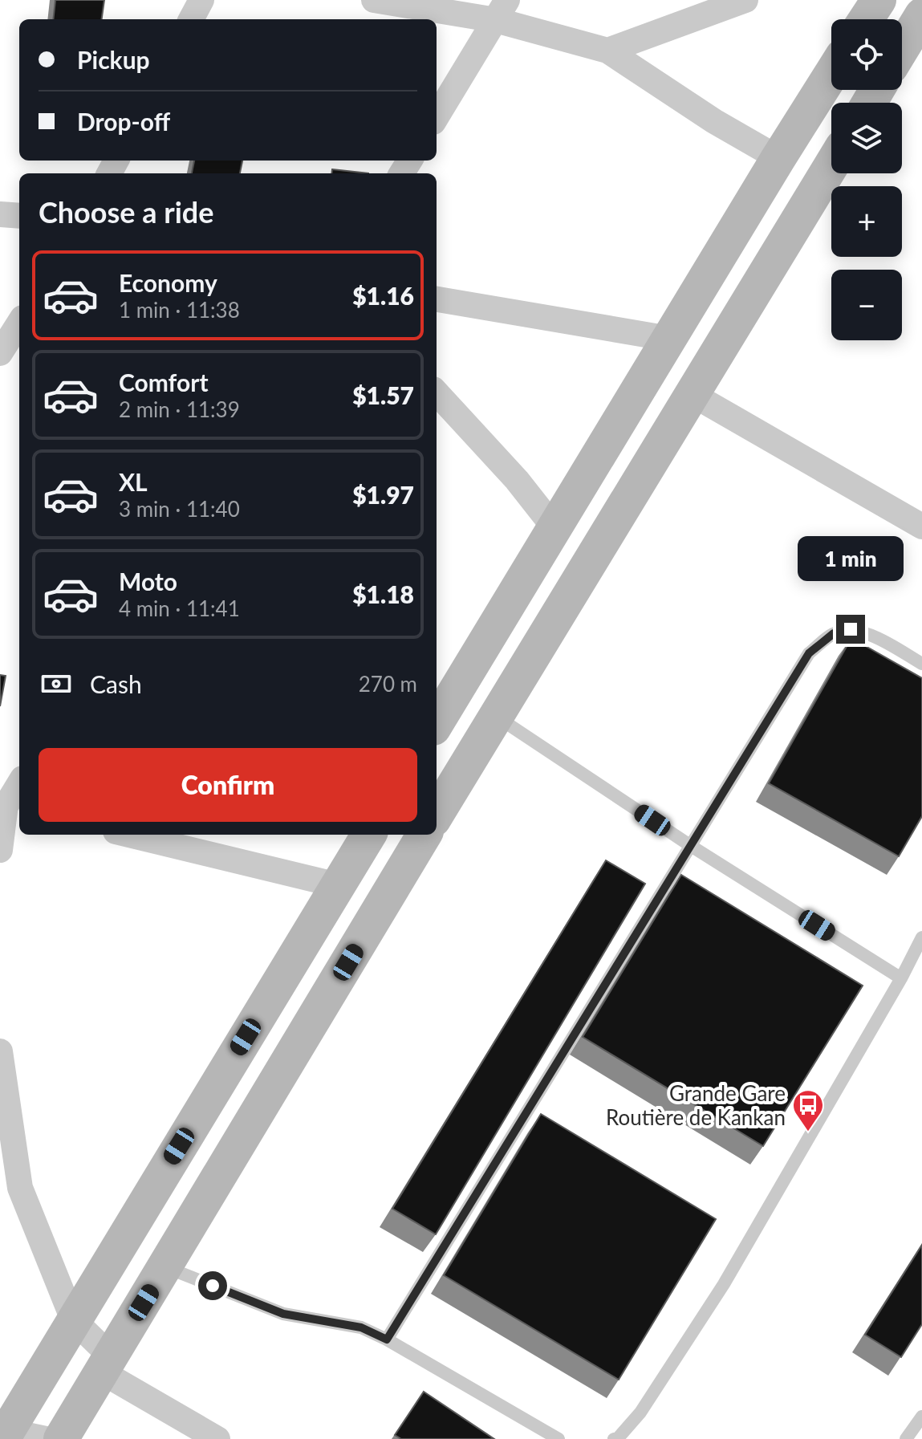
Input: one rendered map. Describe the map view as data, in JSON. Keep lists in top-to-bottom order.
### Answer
{
  "places": {
    "bus stop": ["Grande Gare Routière de Kankan"]
  },
  "page": {
    "map_buttons": ["+", "−"],
    "banner": ["Pickup", "Drop-off"],
    "heading": "Choose a ride",
    "list": [
      {
        "name": "Economy",
        "note": "1 min · 11:38",
        "value": "$1.16"
      },
      {
        "name": "Comfort",
        "note": "2 min · 11:39",
        "value": "$1.57"
      },
      {
        "name": "XL",
        "note": "3 min · 11:40",
        "value": "$1.97"
      },
      {
        "name": "Moto",
        "note": "4 min · 11:41",
        "value": "$1.18"
      }
    ],
    "bubble": "1 min",
    "pay": ["Cash", "270 m"],
    "buttons": "Confirm"
  }
}
